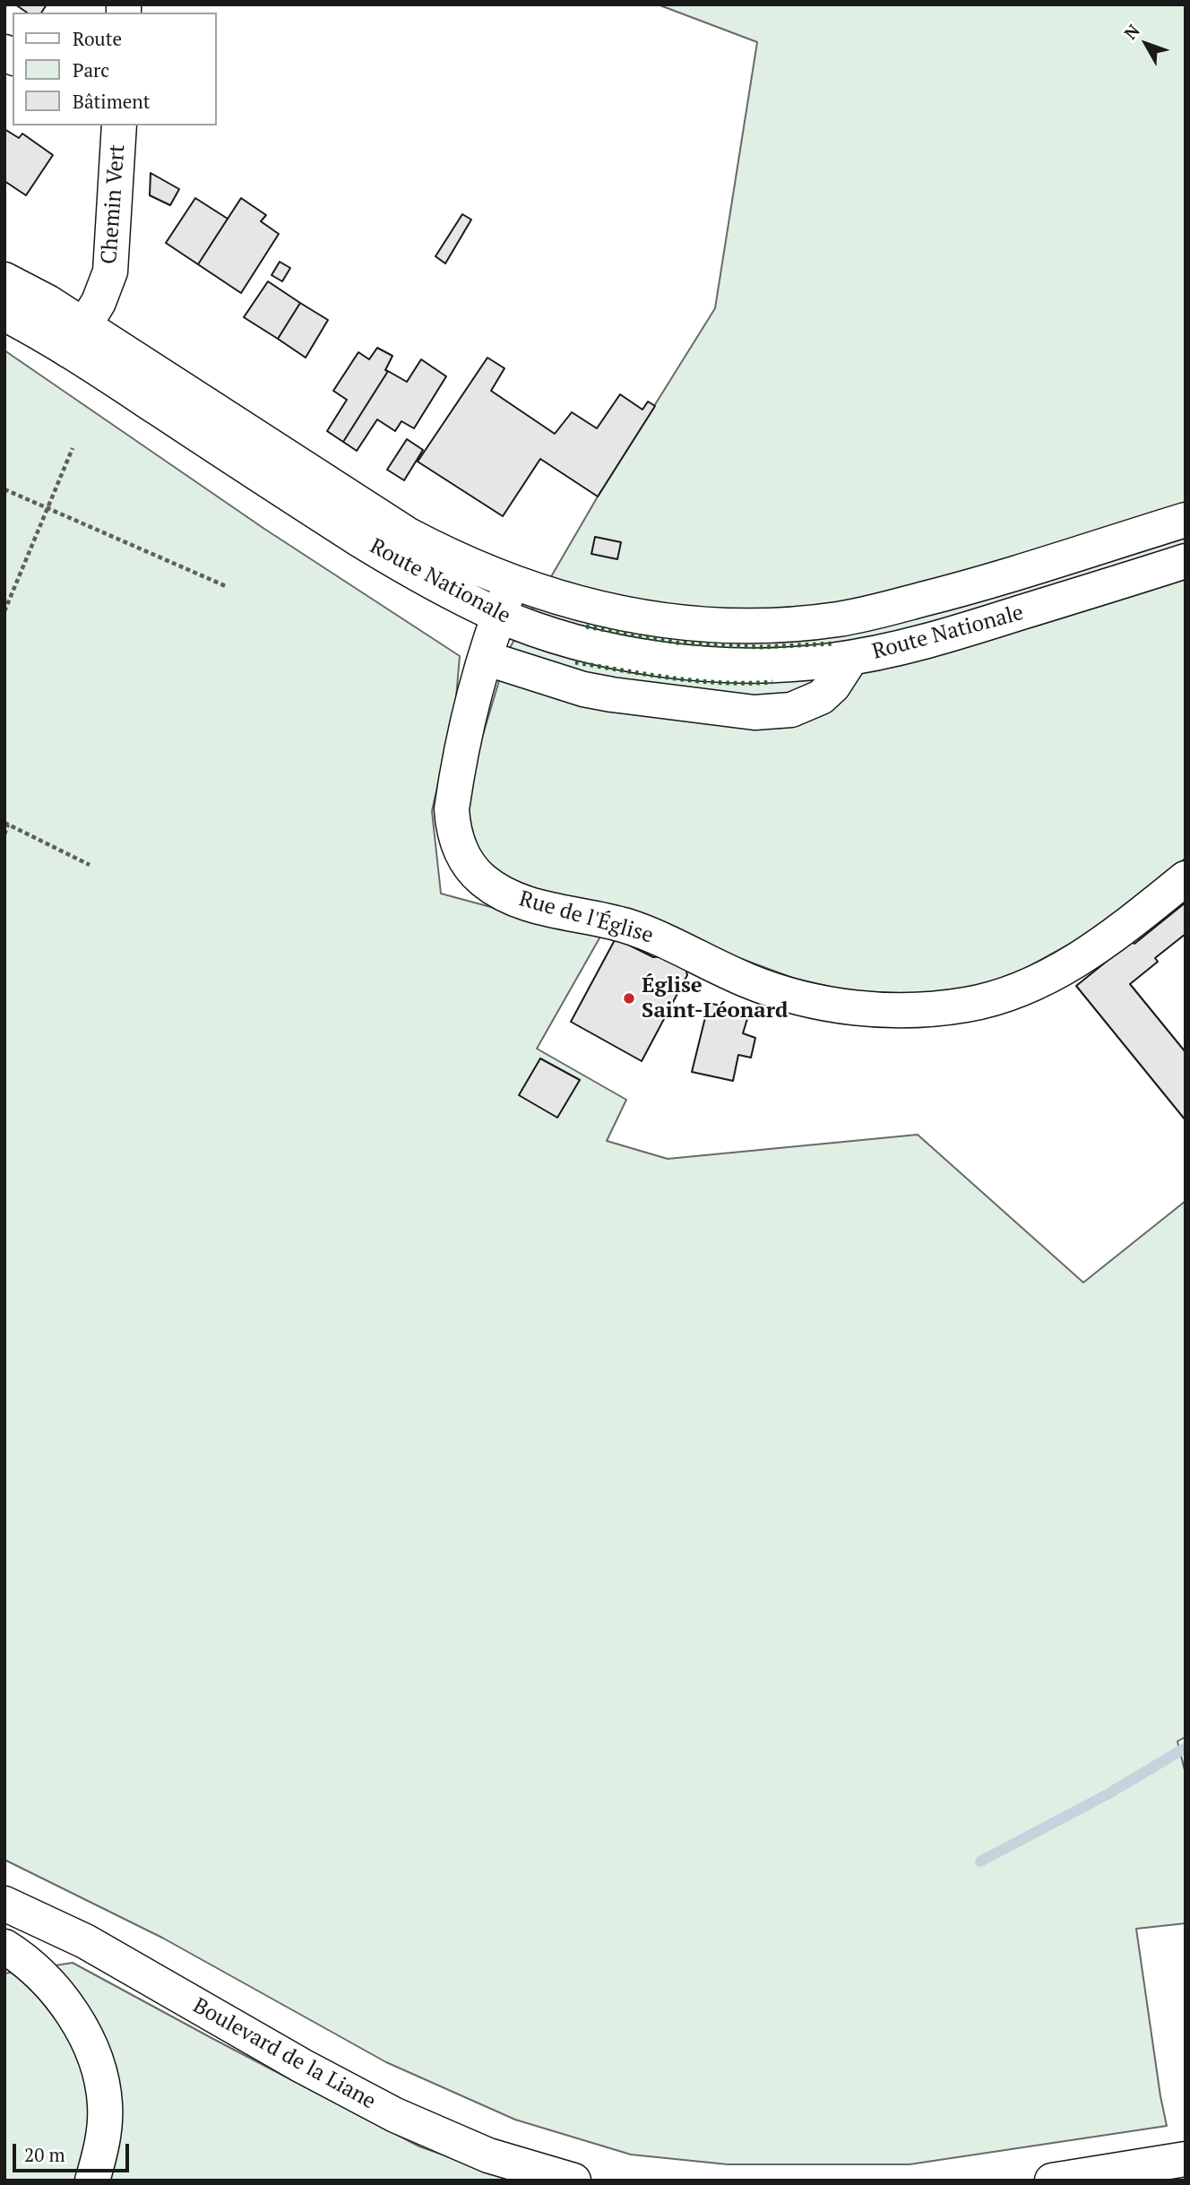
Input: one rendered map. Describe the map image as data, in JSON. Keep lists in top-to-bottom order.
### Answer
{
  "streets": {
    "main road": [
      "Chemin Vert",
      "Route Nationale",
      "Rue de l'Église",
      "Boulevard de la Liane"
    ]
  },
  "crossings": [
    ["Chemin Vert", "Route Nationale"],
    ["Route Nationale", "Rue de l'Église"]
  ],
  "places": ["Église Saint-Léonard"],
  "legend": ["Route", "Parc", "Bâtiment"],
  "scale_bar": "20 m",
  "north": "top left"
}
